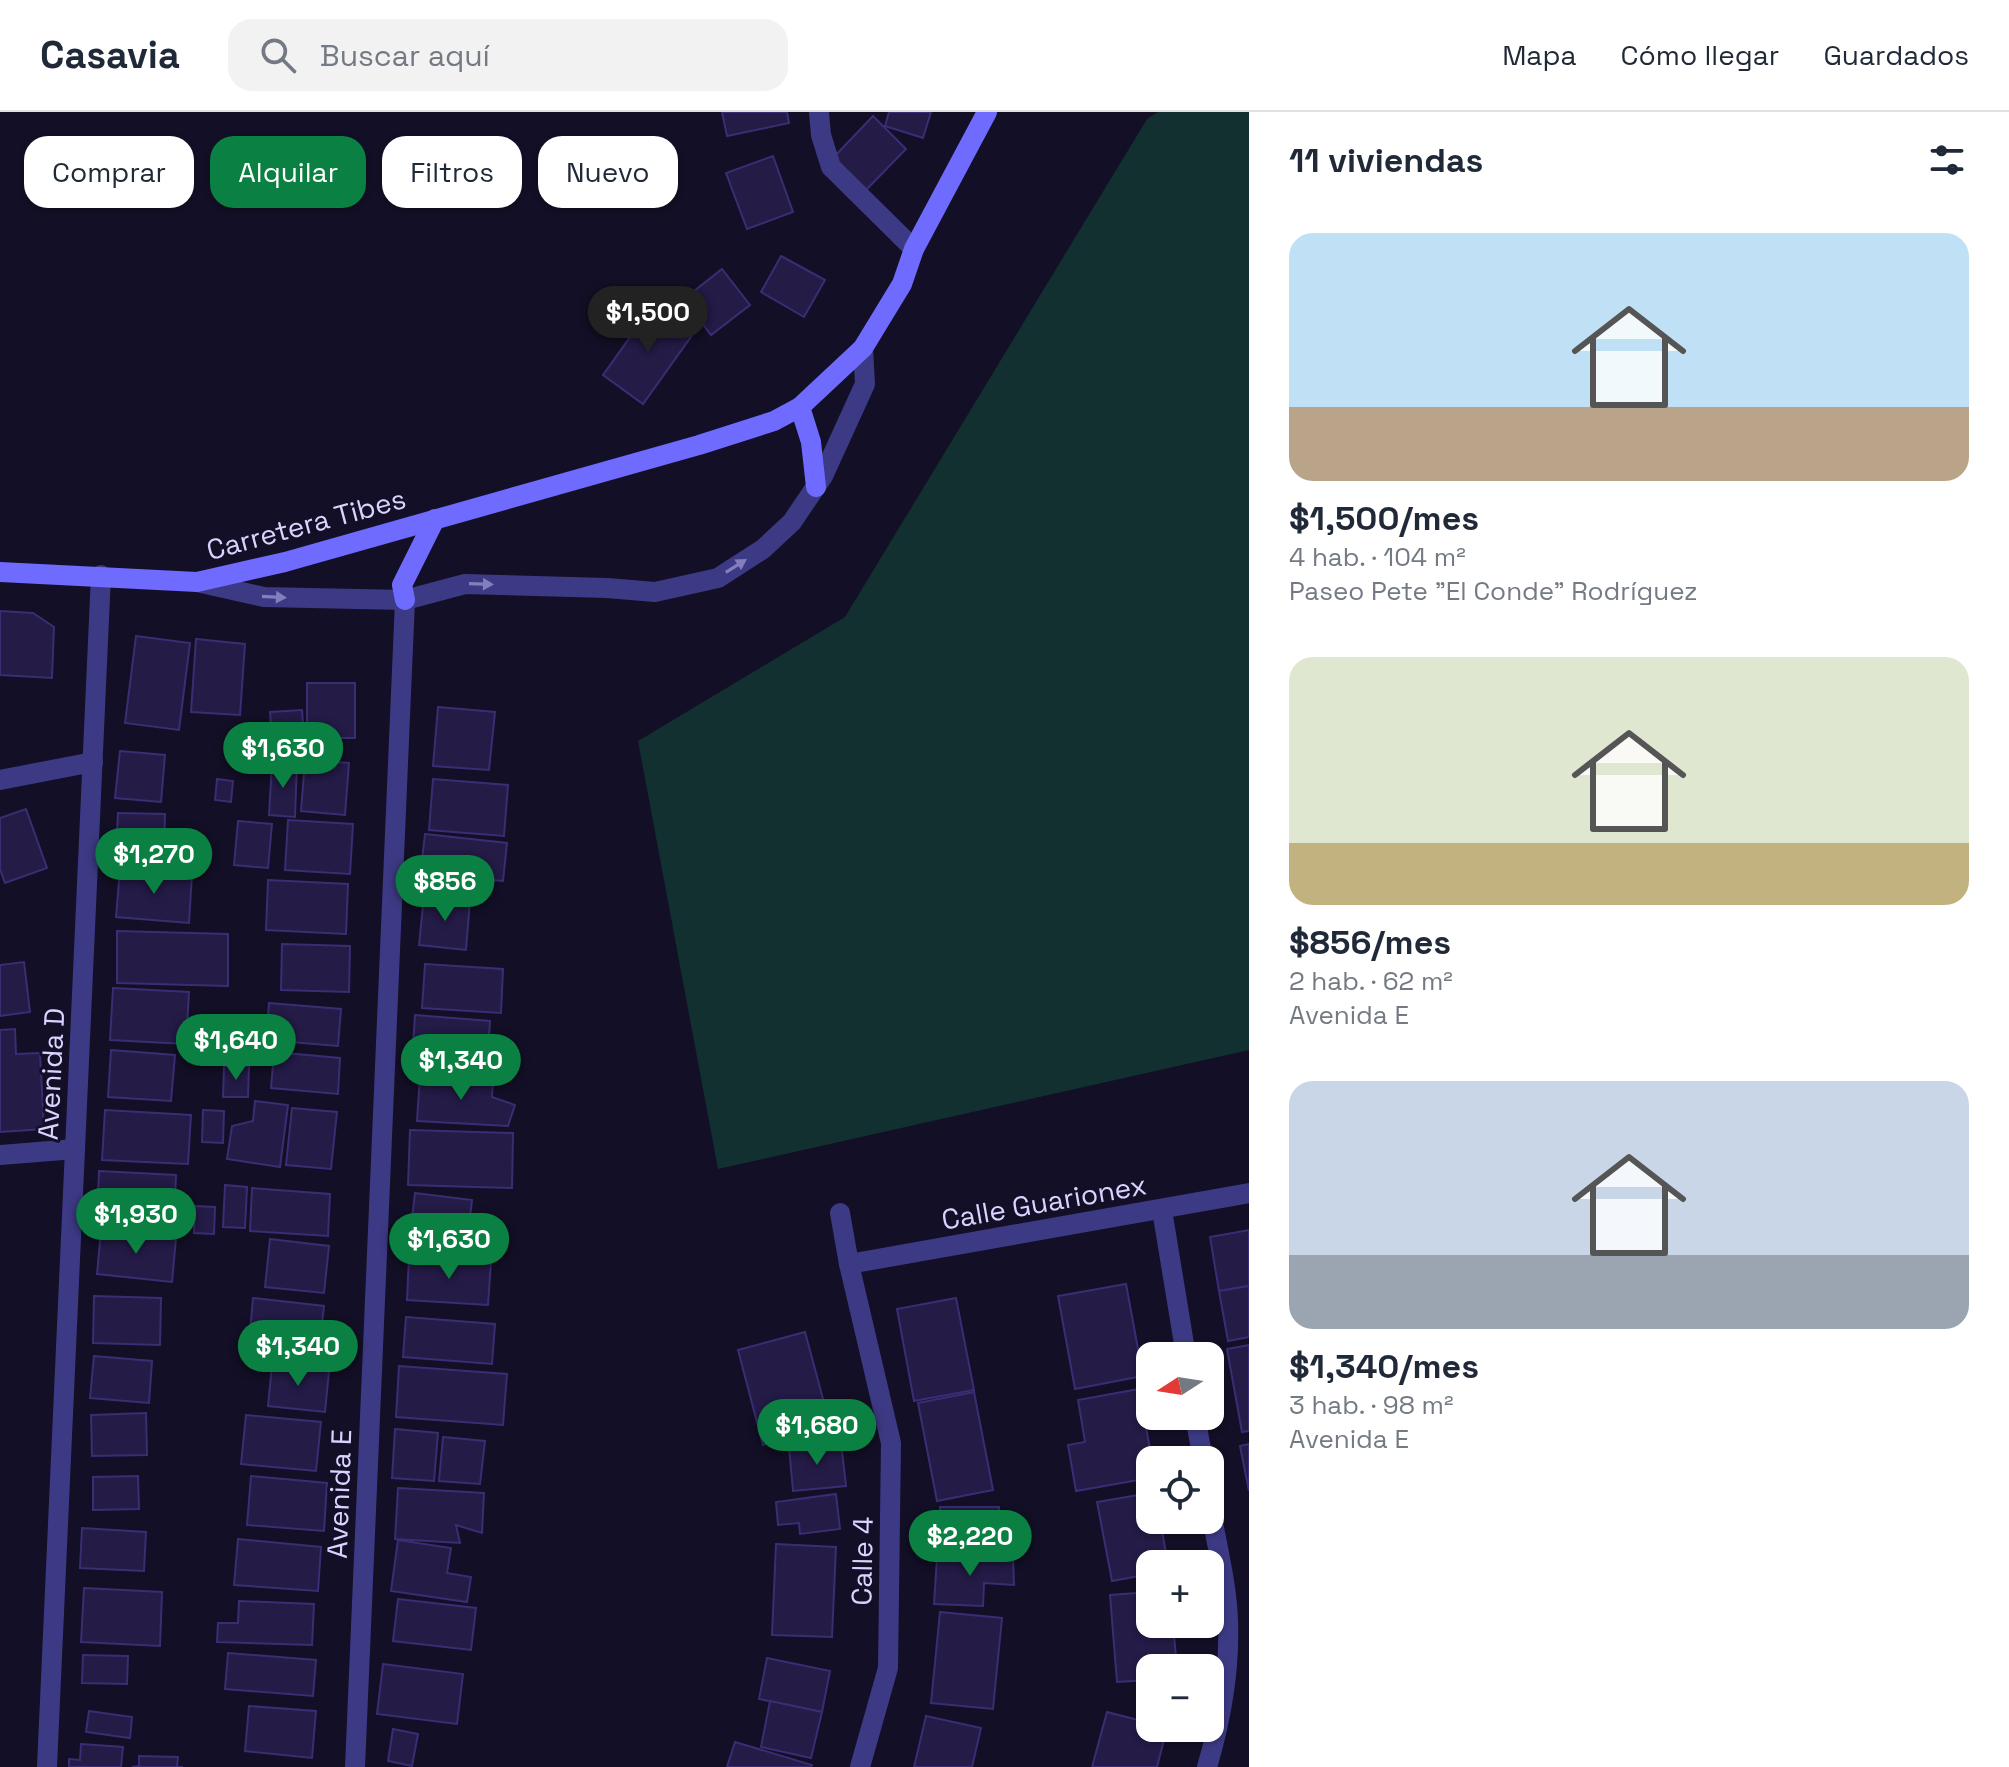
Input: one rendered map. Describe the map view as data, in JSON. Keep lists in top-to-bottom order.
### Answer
{
  "streets": {
    "street": [
      "Carretera Tibes",
      "Avenida D",
      "Calle Guarionex",
      "Avenida E",
      "Calle 4"
    ]
  },
  "crossings": [
    ["Carretera Tibes", "Avenida D"],
    ["Calle Guarionex", "Calle 4"]
  ],
  "north": "left",
  "page": {
    "header": "Casavia",
    "search": "Buscar aquí",
    "nav": ["Mapa", "Cómo llegar", "Guardados"],
    "heading": "11 viviendas",
    "chip": [
      "Comprar",
      "Alquilar",
      "Filtros",
      "Nuevo"
    ],
    "list": [
      {
        "name": "$1,500/mes",
        "note": "4 hab. · 104 m² · Paseo Pete \"El Conde\" Rodríguez"
      },
      {
        "name": "$856/mes",
        "note": "2 hab. · 62 m² · Avenida E"
      },
      {
        "name": "$1,340/mes",
        "note": "3 hab. · 98 m² · Avenida E"
      }
    ],
    "price": [
      "$1,500",
      "$1,630",
      "$1,270",
      "$856",
      "$1,640",
      "$1,340",
      "$1,930",
      "$1,630",
      "$1,340",
      "$1,680",
      "$2,220"
    ],
    "map_buttons": ["+", "−"]
  }
}
